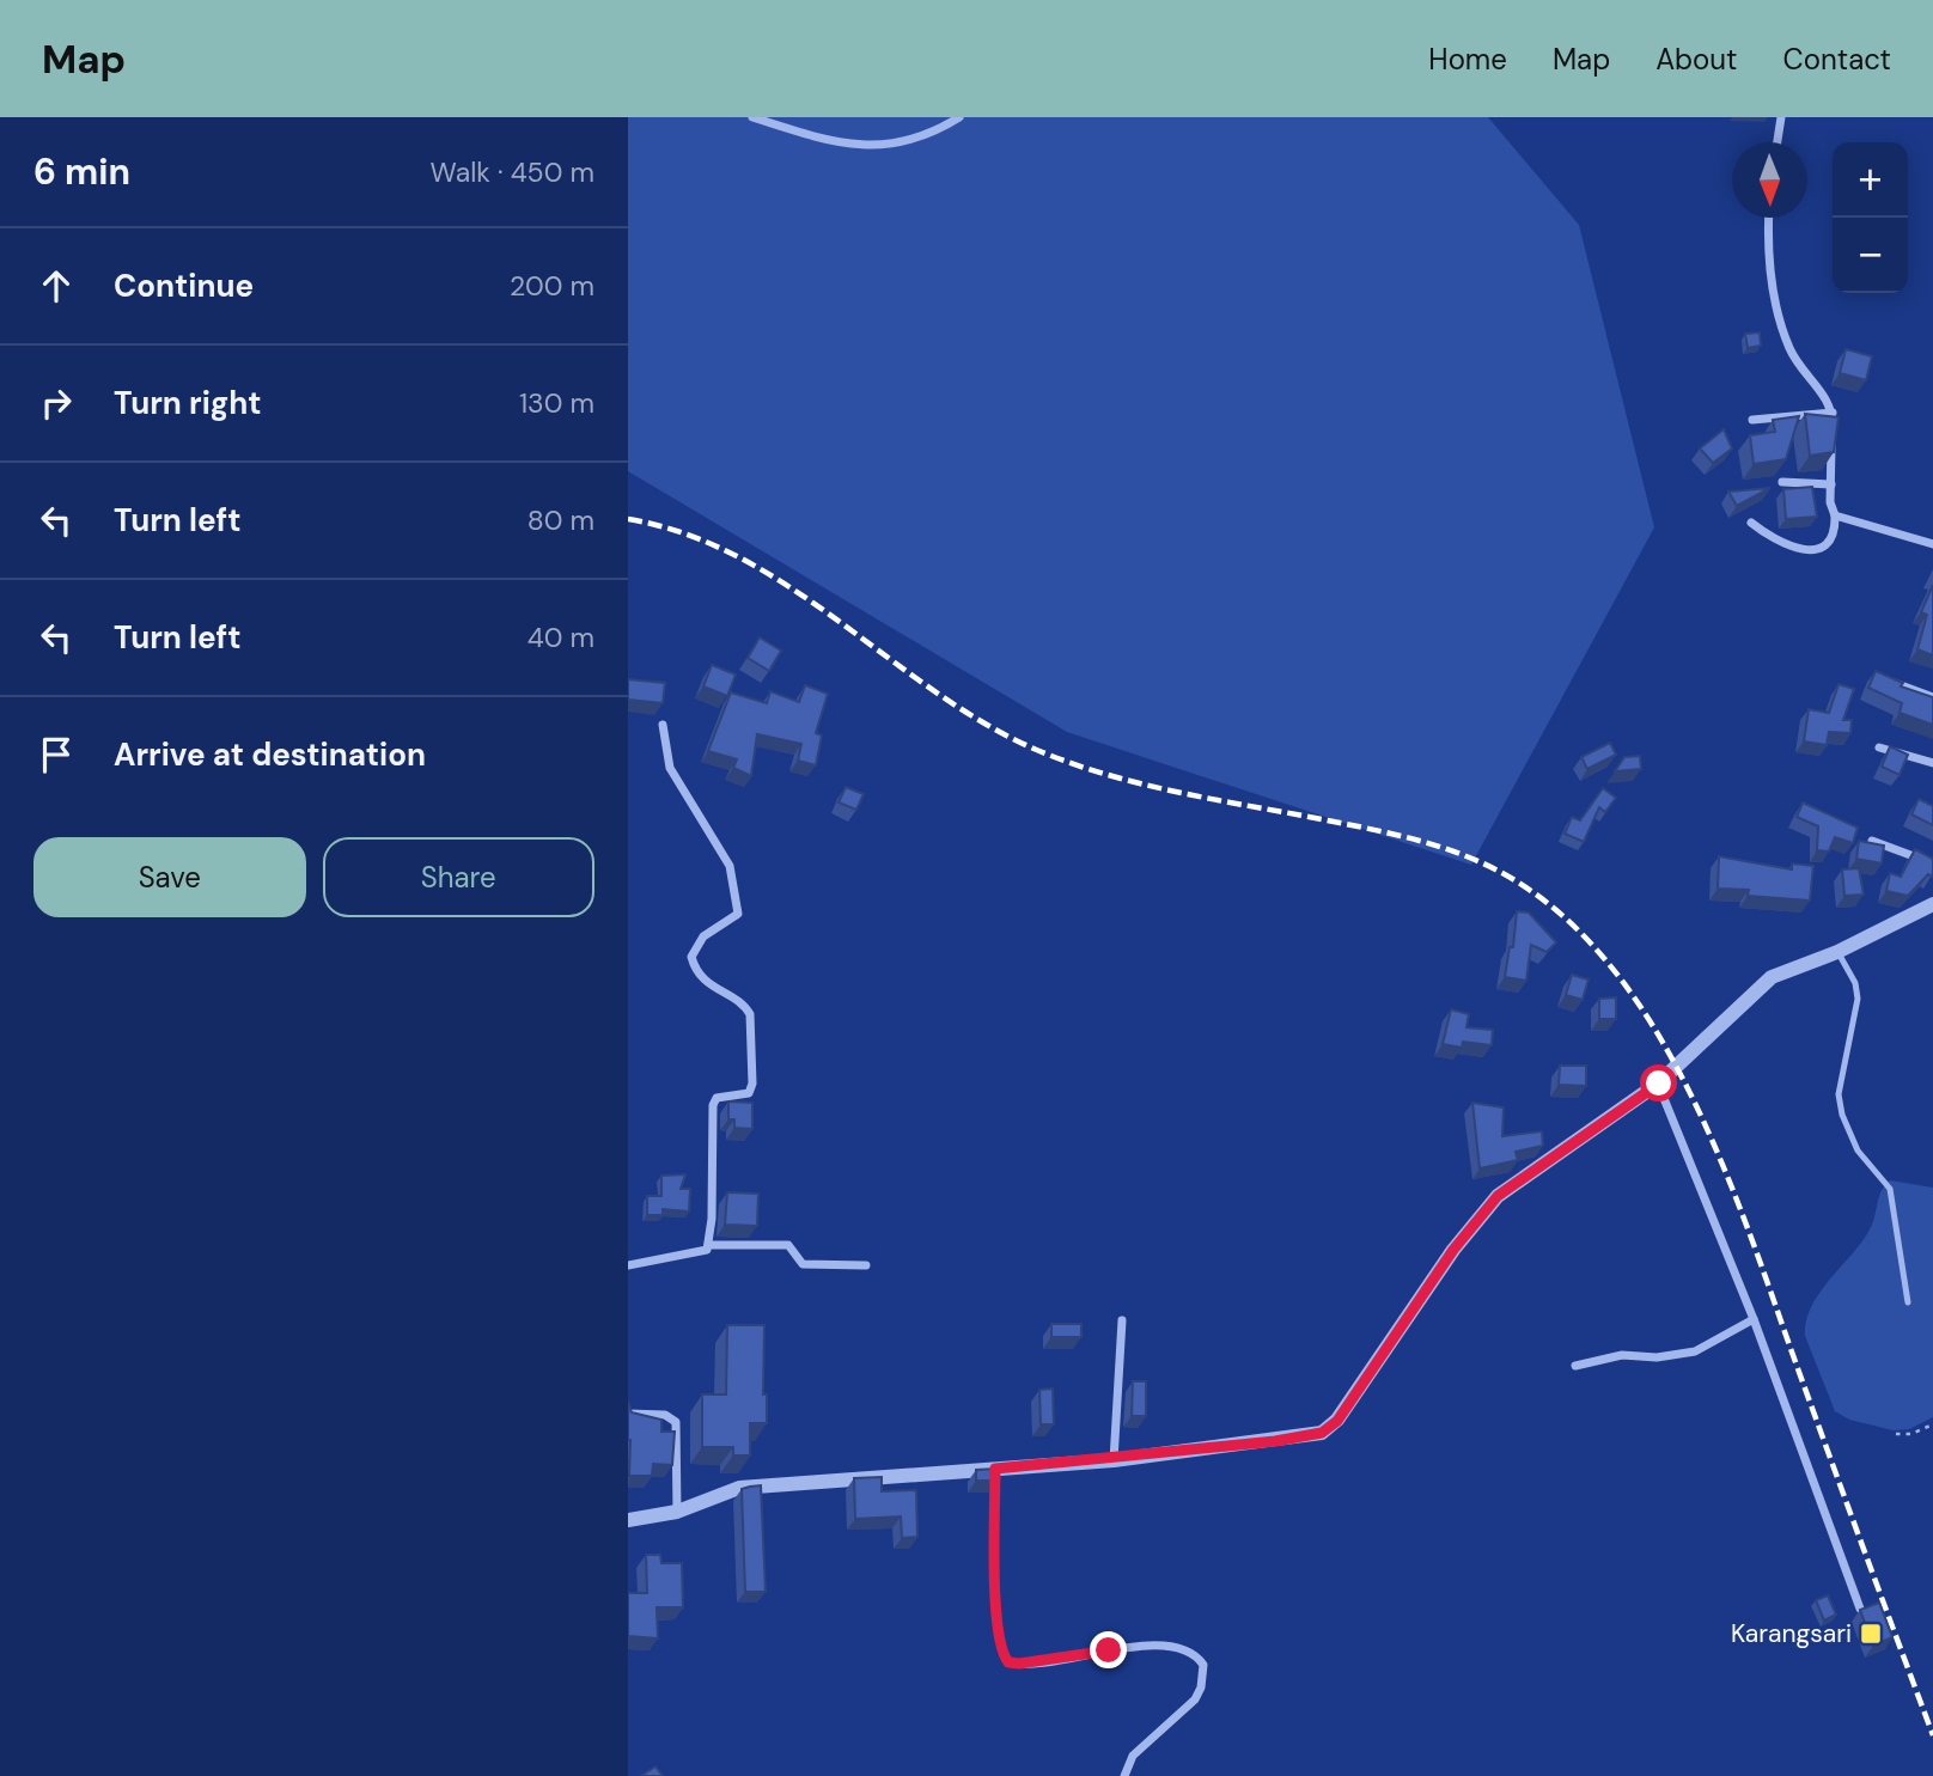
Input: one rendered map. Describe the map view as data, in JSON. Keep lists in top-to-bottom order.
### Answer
{
  "places": {
    "transit": ["Karangsari"]
  },
  "north": "bottom",
  "page": {
    "header": "Map",
    "nav": [
      "Home",
      "Map",
      "About",
      "Contact"
    ],
    "heading": ["6 min", "Walk · 450 m"],
    "map_buttons": ["+", "−"],
    "list": [
      ["Continue", "200 m"],
      ["Turn right", "130 m"],
      ["Turn left", "80 m"],
      ["Turn left", "40 m"],
      "Arrive at destination"
    ],
    "buttons": ["Save", "Share"]
  }
}
